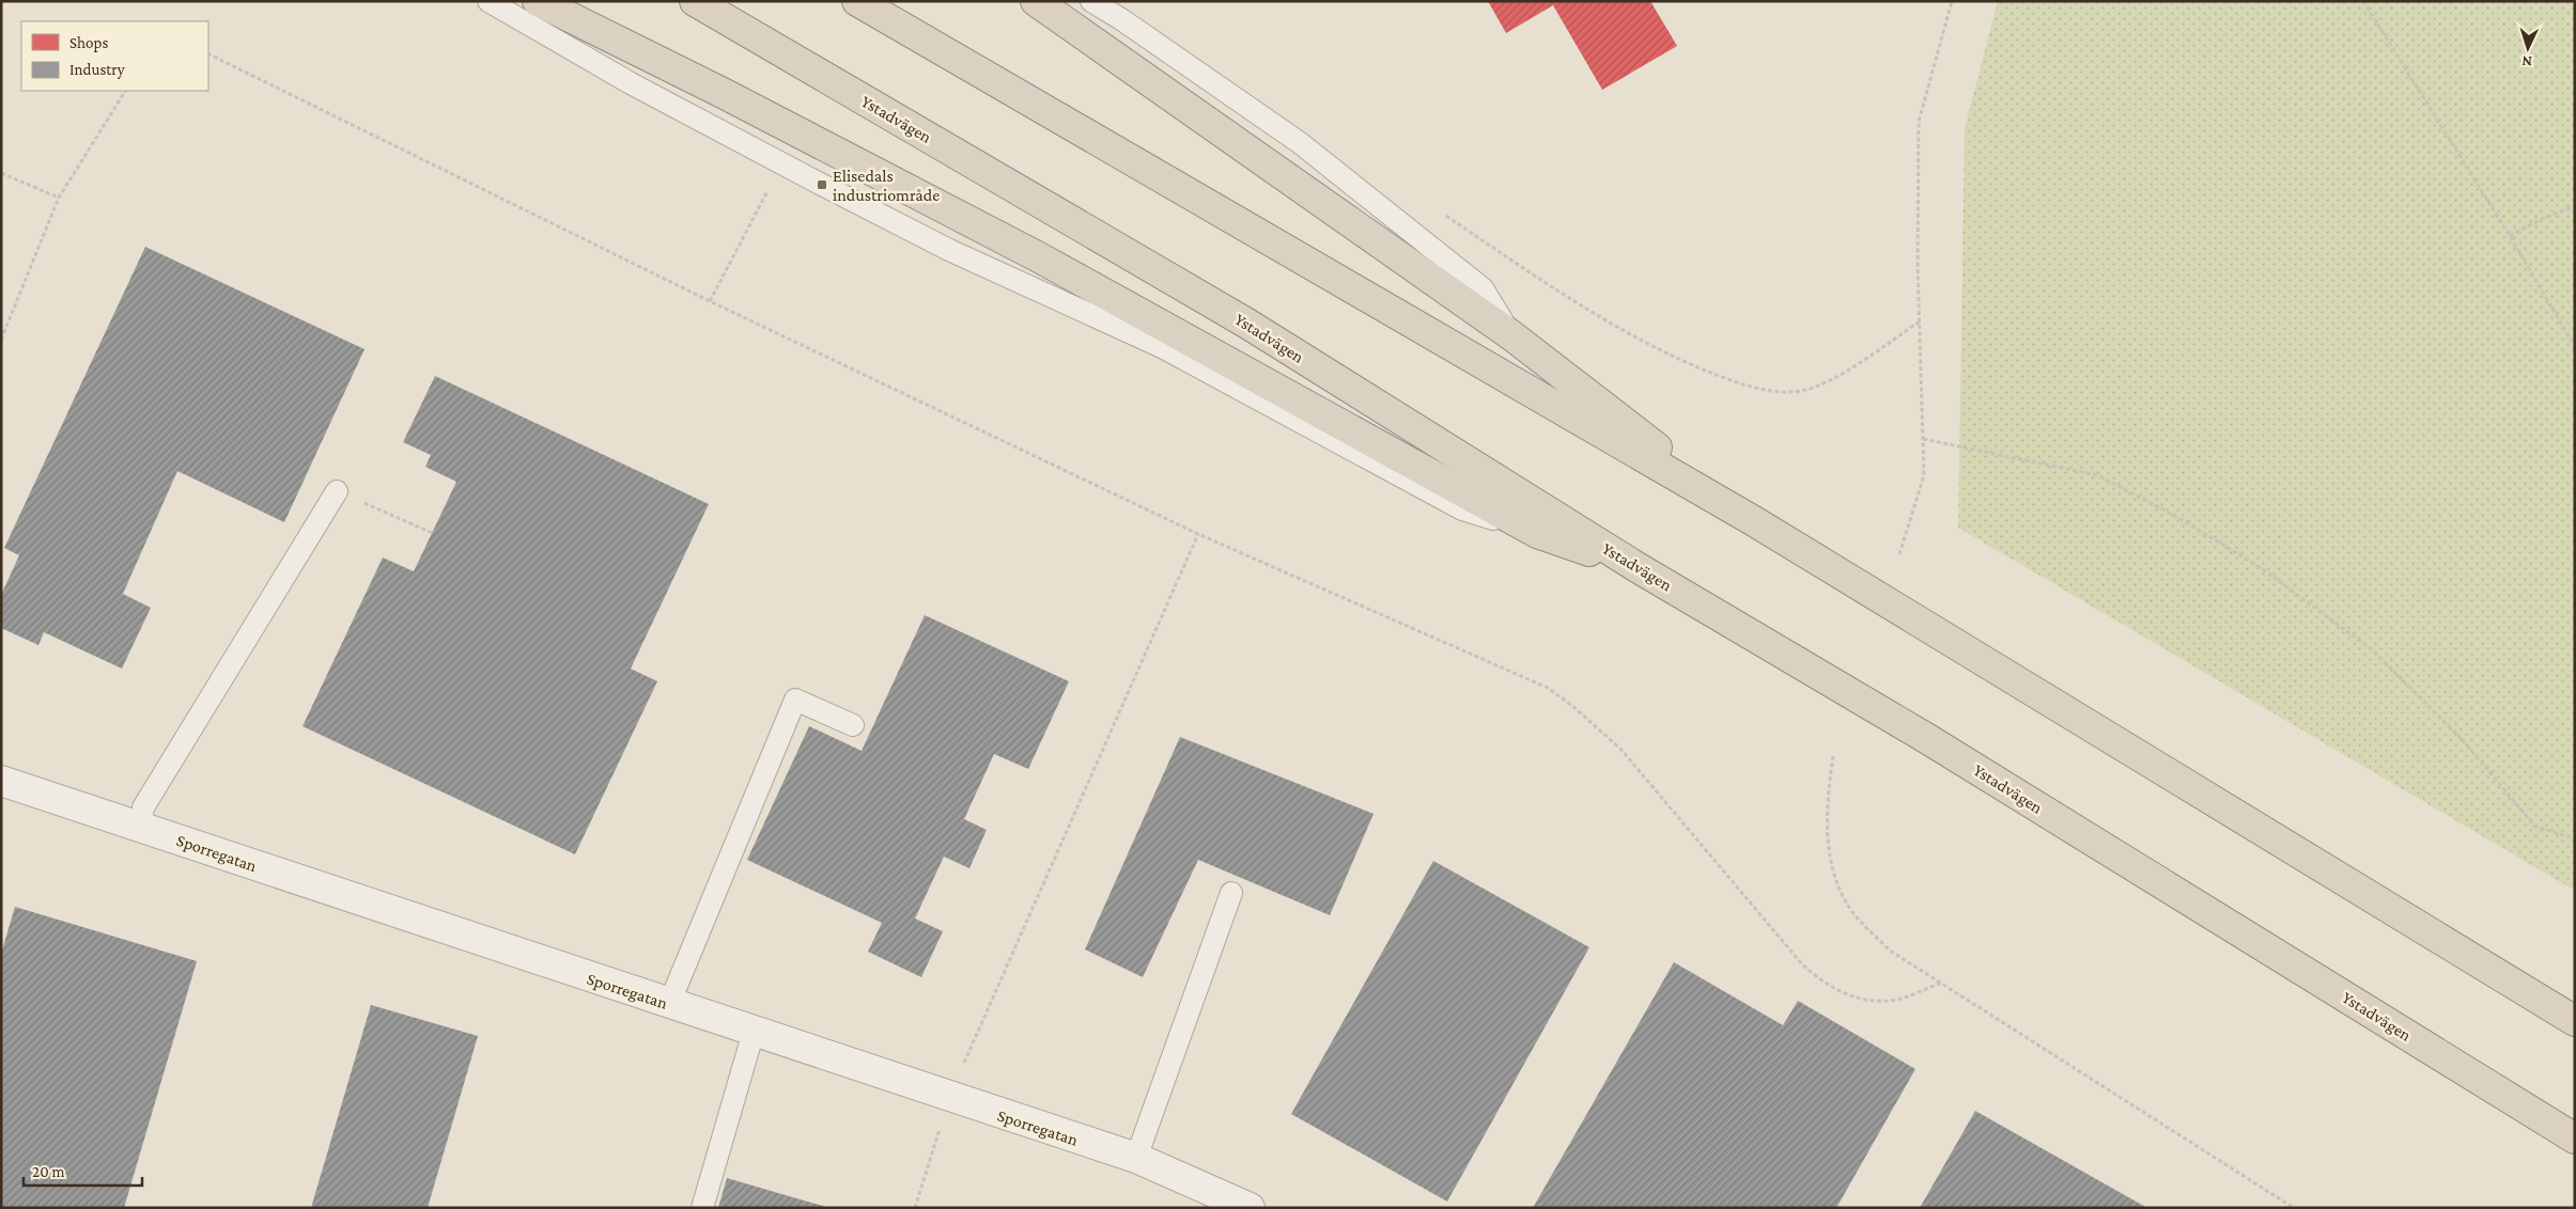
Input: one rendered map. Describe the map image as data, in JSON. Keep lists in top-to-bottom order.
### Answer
{
  "streets": {
    "highway": ["Ystadvägen"],
    "street": ["Sporregatan"]
  },
  "places": {
    "transit": ["Elisedals industriområde"]
  },
  "legend": ["Shops", "Industry"],
  "scale_bar": "20 m",
  "north": "bottom"
}
